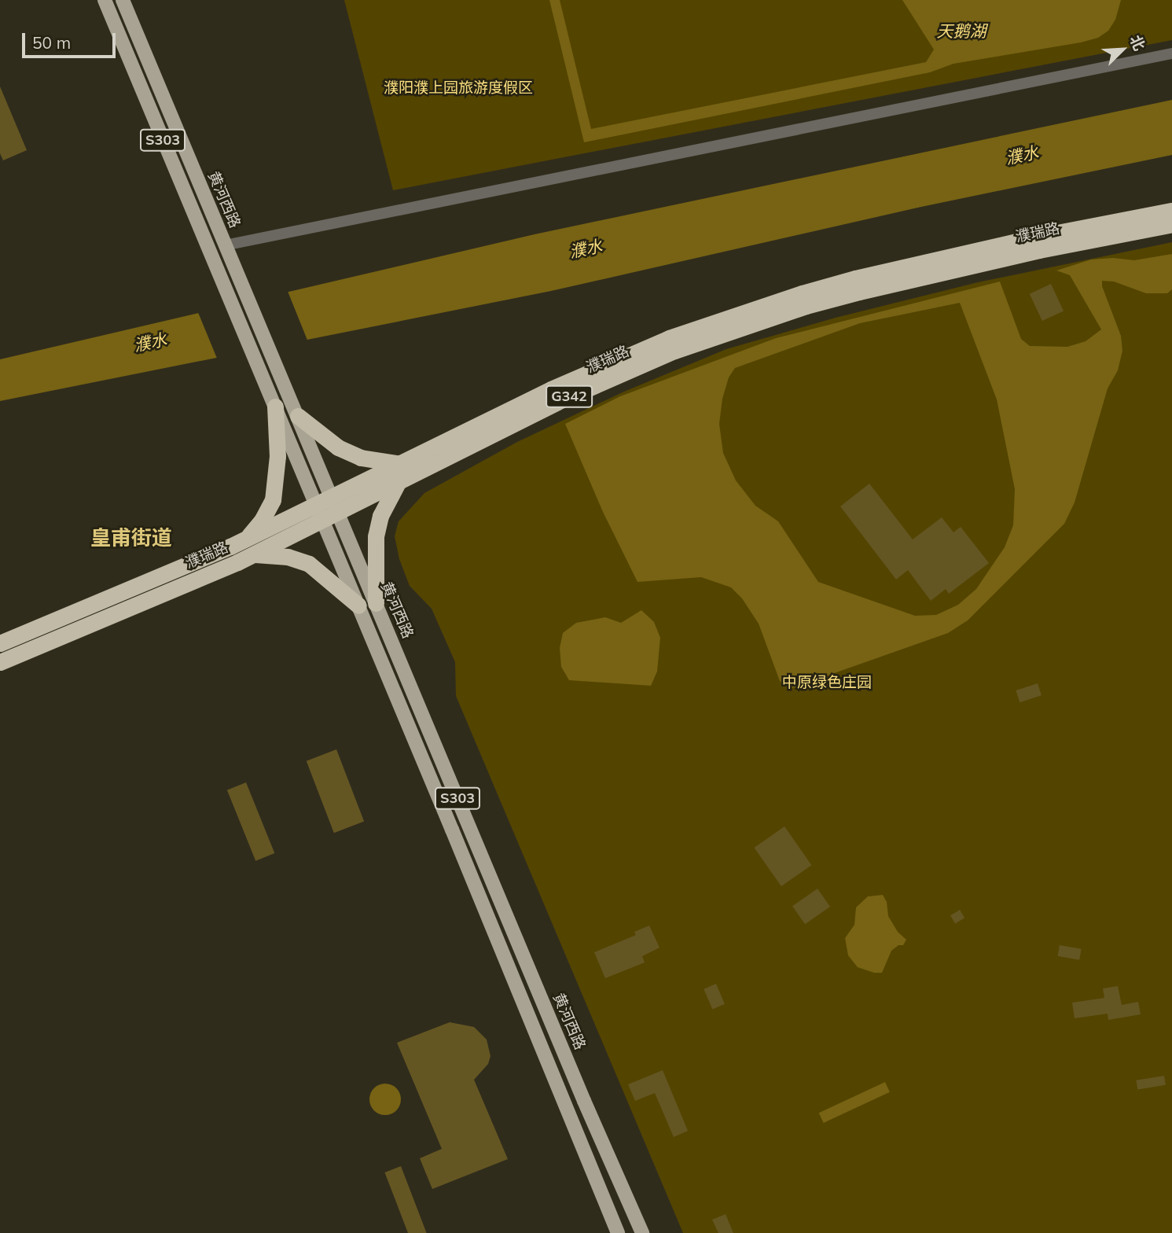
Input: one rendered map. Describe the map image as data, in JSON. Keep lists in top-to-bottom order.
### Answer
{
  "streets": {
    "highway": ["濮瑞路", "G342"],
    "main road": ["S303", "黄河西路"]
  },
  "crossings": [
    ["S303", "濮瑞路"],
    ["黄河西路", "濮瑞路"]
  ],
  "districts": ["皇甫街道"],
  "water": ["天鹅湖", "濮水"],
  "parks": ["濮阳濮上园旅游度假区", "中原绿色庄园"],
  "scale_bar": "50 m",
  "north": "top right"
}
